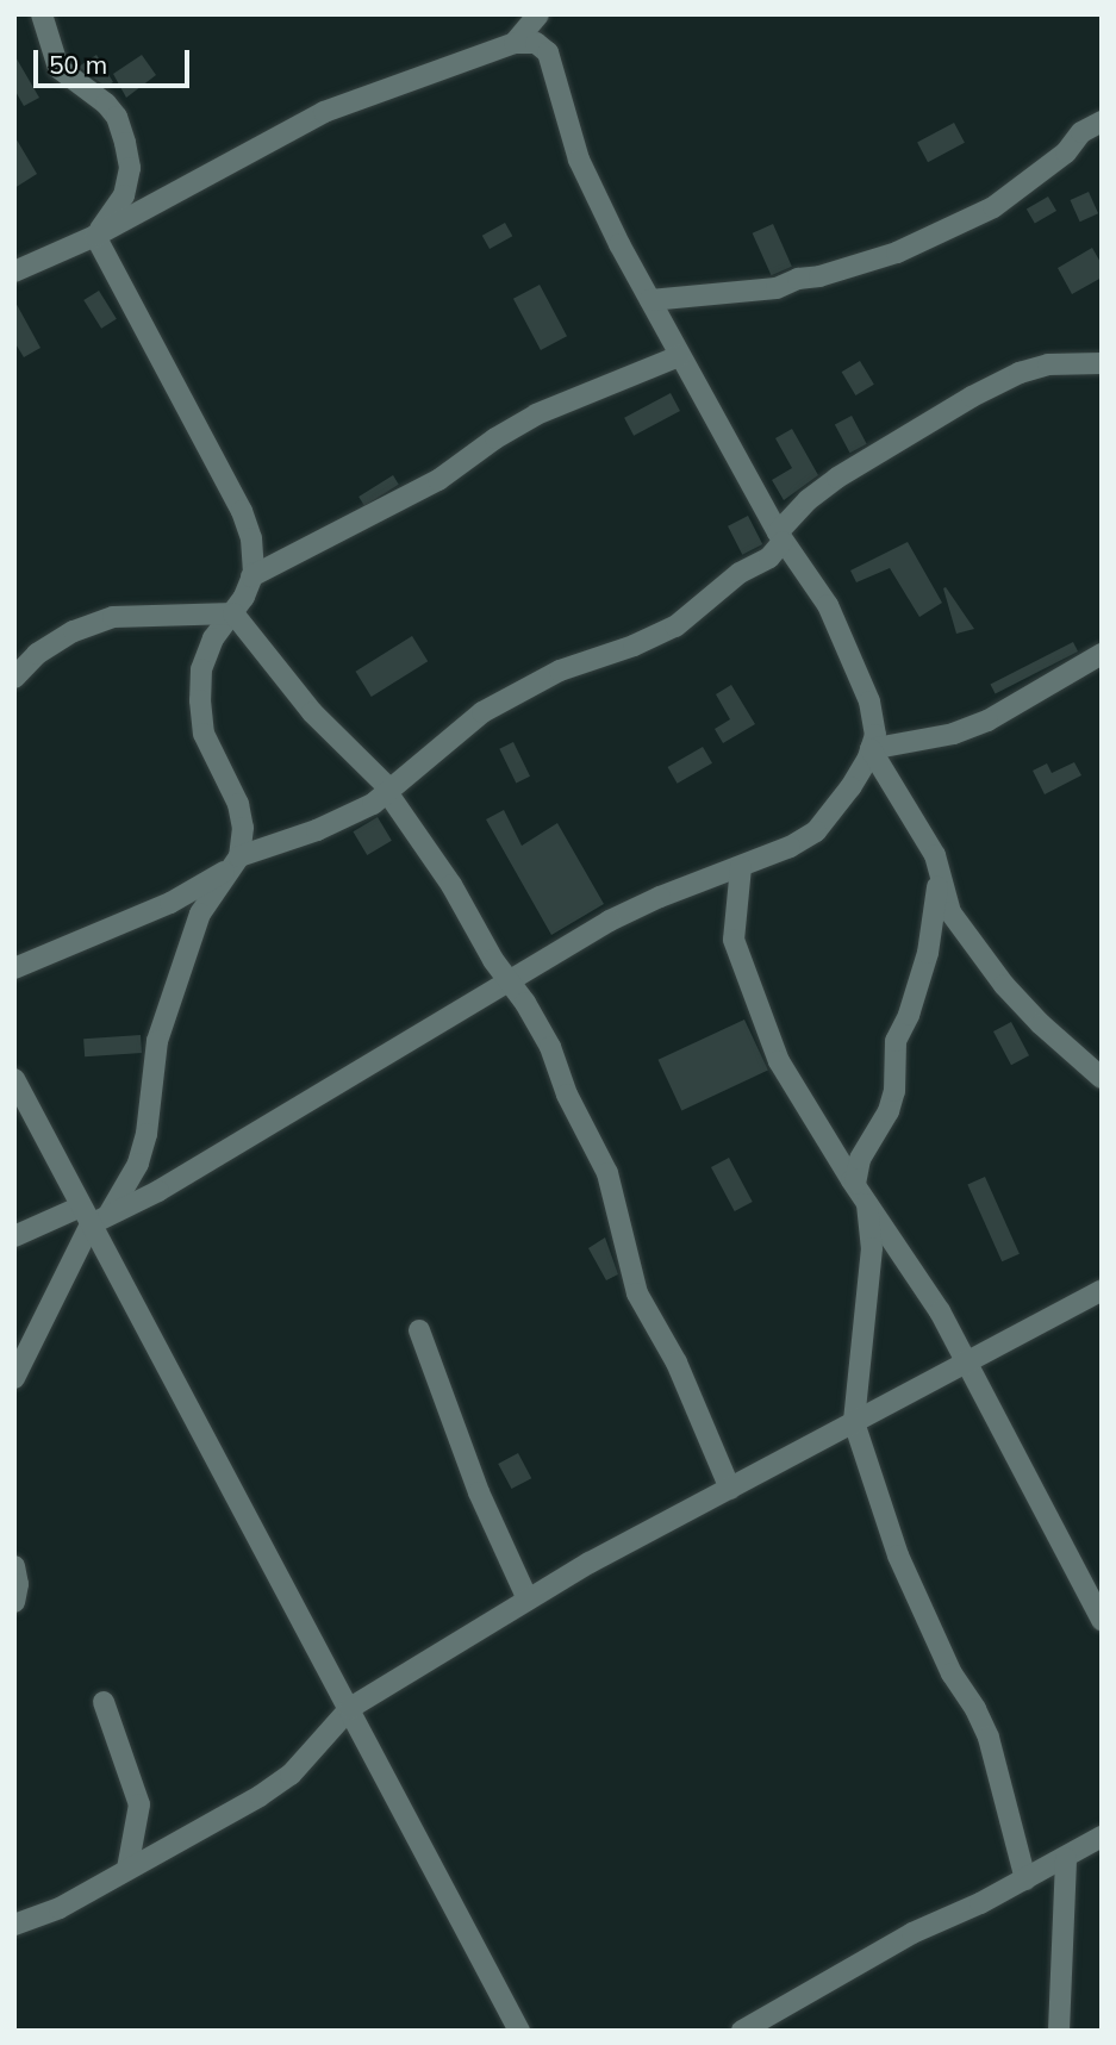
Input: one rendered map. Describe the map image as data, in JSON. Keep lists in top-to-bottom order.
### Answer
{
  "scale_bar": "50 m"
}
